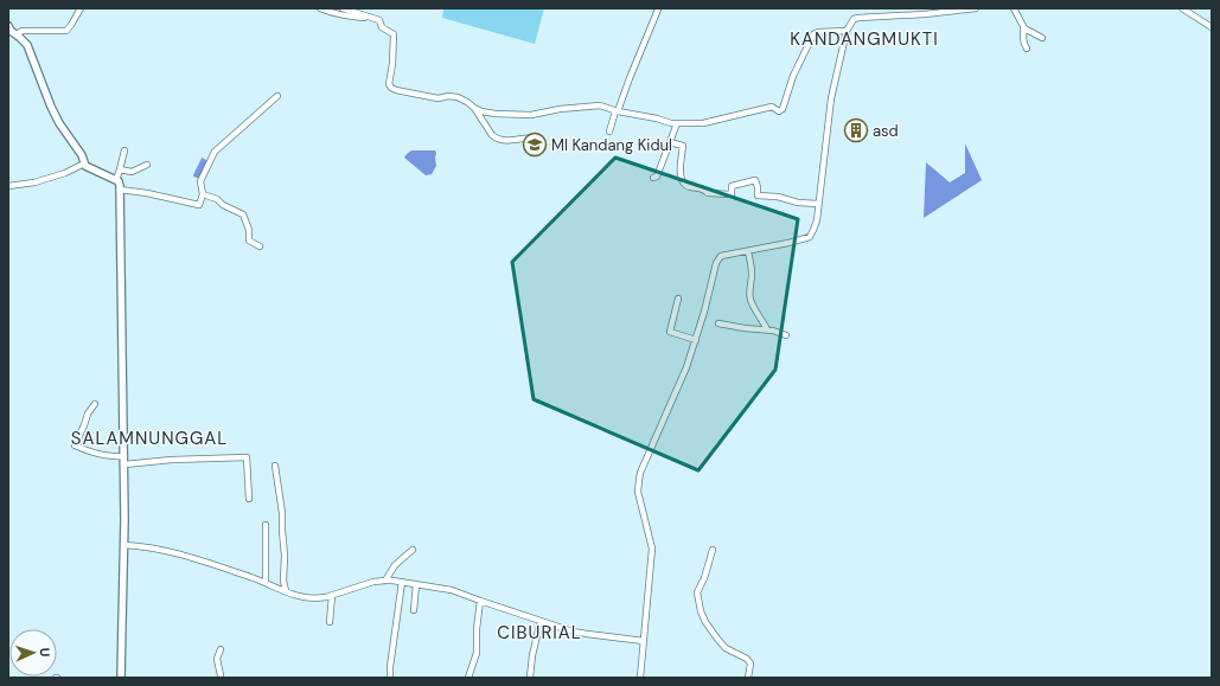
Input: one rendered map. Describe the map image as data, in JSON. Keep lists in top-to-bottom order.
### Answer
{
  "districts": ["KANDANGMUKTI", "SALAMNUNGGAL", "CIBURIAL"],
  "places": {
    "building": ["asd"],
    "school or university": ["MI Kandang Kidul"]
  },
  "north": "right"
}
